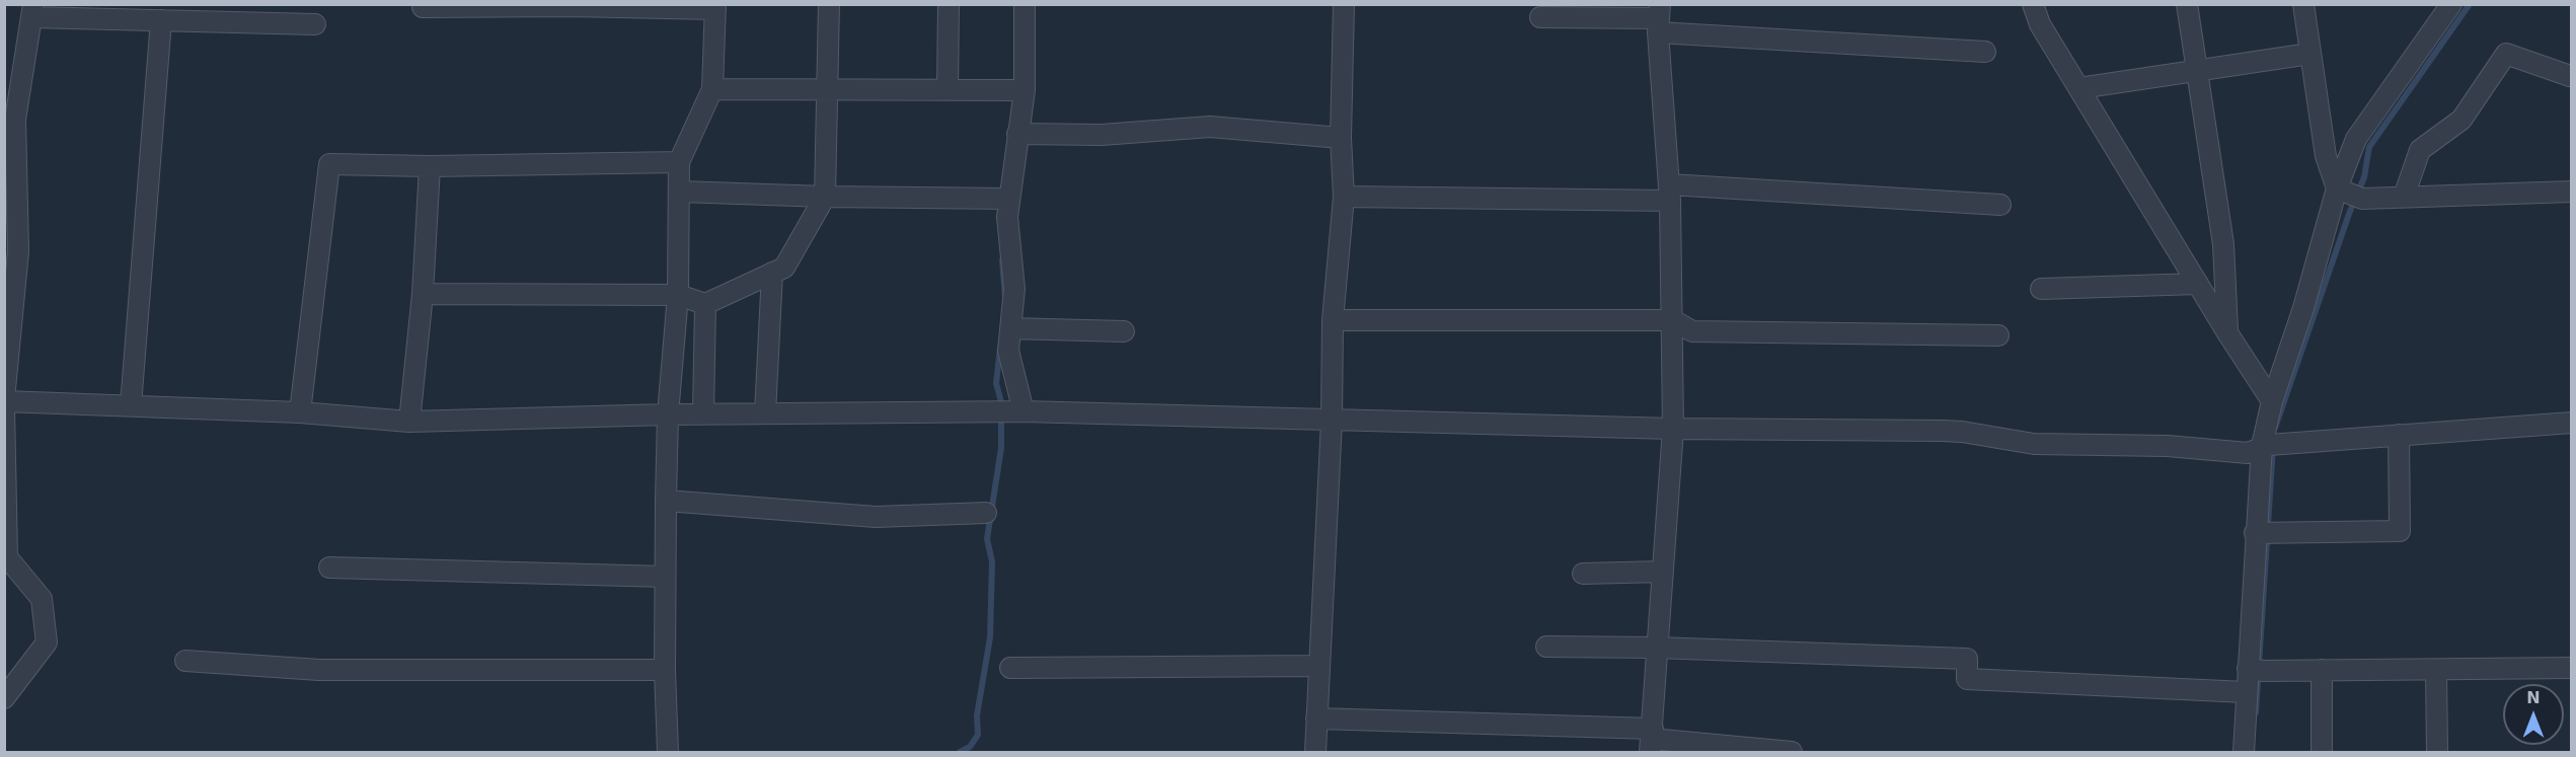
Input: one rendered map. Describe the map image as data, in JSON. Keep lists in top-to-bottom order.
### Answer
{
  "north": "top"
}
